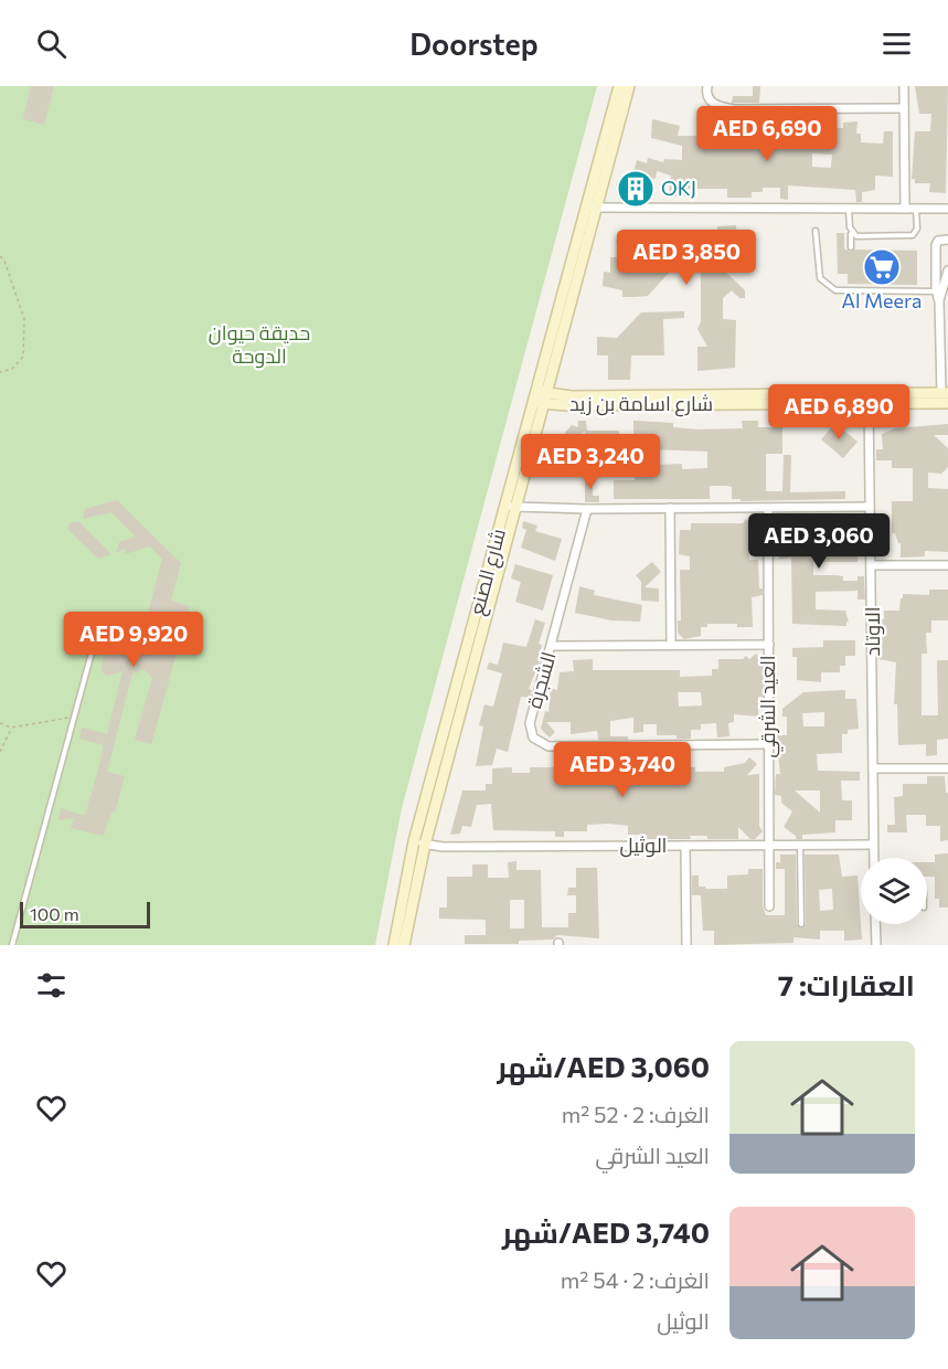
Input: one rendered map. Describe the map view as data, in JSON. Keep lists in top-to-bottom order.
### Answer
{
  "streets": {
    "street": [
      "شارع اسامة بن زيد",
      "شارع الصنع",
      "الاوتاد",
      "الشجرة",
      "العيد الشرقي",
      "الوثيل"
    ]
  },
  "crossings": [
    ["شارع اسامة بن زيد", "شارع الصنع"],
    ["شارع اسامة بن زيد", "الاوتاد"],
    ["شارع الصنع", "الوثيل"],
    ["الاوتاد", "الوثيل"],
    ["الشجرة", "العيد الشرقي"],
    ["العيد الشرقي", "الوثيل"]
  ],
  "parks": ["حديقة حيوان الدوحة"],
  "places": {
    "building": ["OKJ"],
    "supermarket": ["Al Meera"]
  },
  "scale_bar": "100 m",
  "page": {
    "header": "Doorstep",
    "price": [
      "AED 6,690",
      "AED 3,850",
      "AED 6,890",
      "AED 3,240",
      "AED 3,060",
      "AED 9,920",
      "AED 3,740"
    ],
    "scale": "100 m",
    "heading": "العقارات: 7",
    "list": [
      {
        "name": "AED 3,060/شهر",
        "note": "الغرف: 2 · 52 m² · العيد الشرقي"
      },
      {
        "name": "AED 3,740/شهر",
        "note": "الغرف: 2 · 54 m² · الوثيل"
      }
    ]
  }
}
